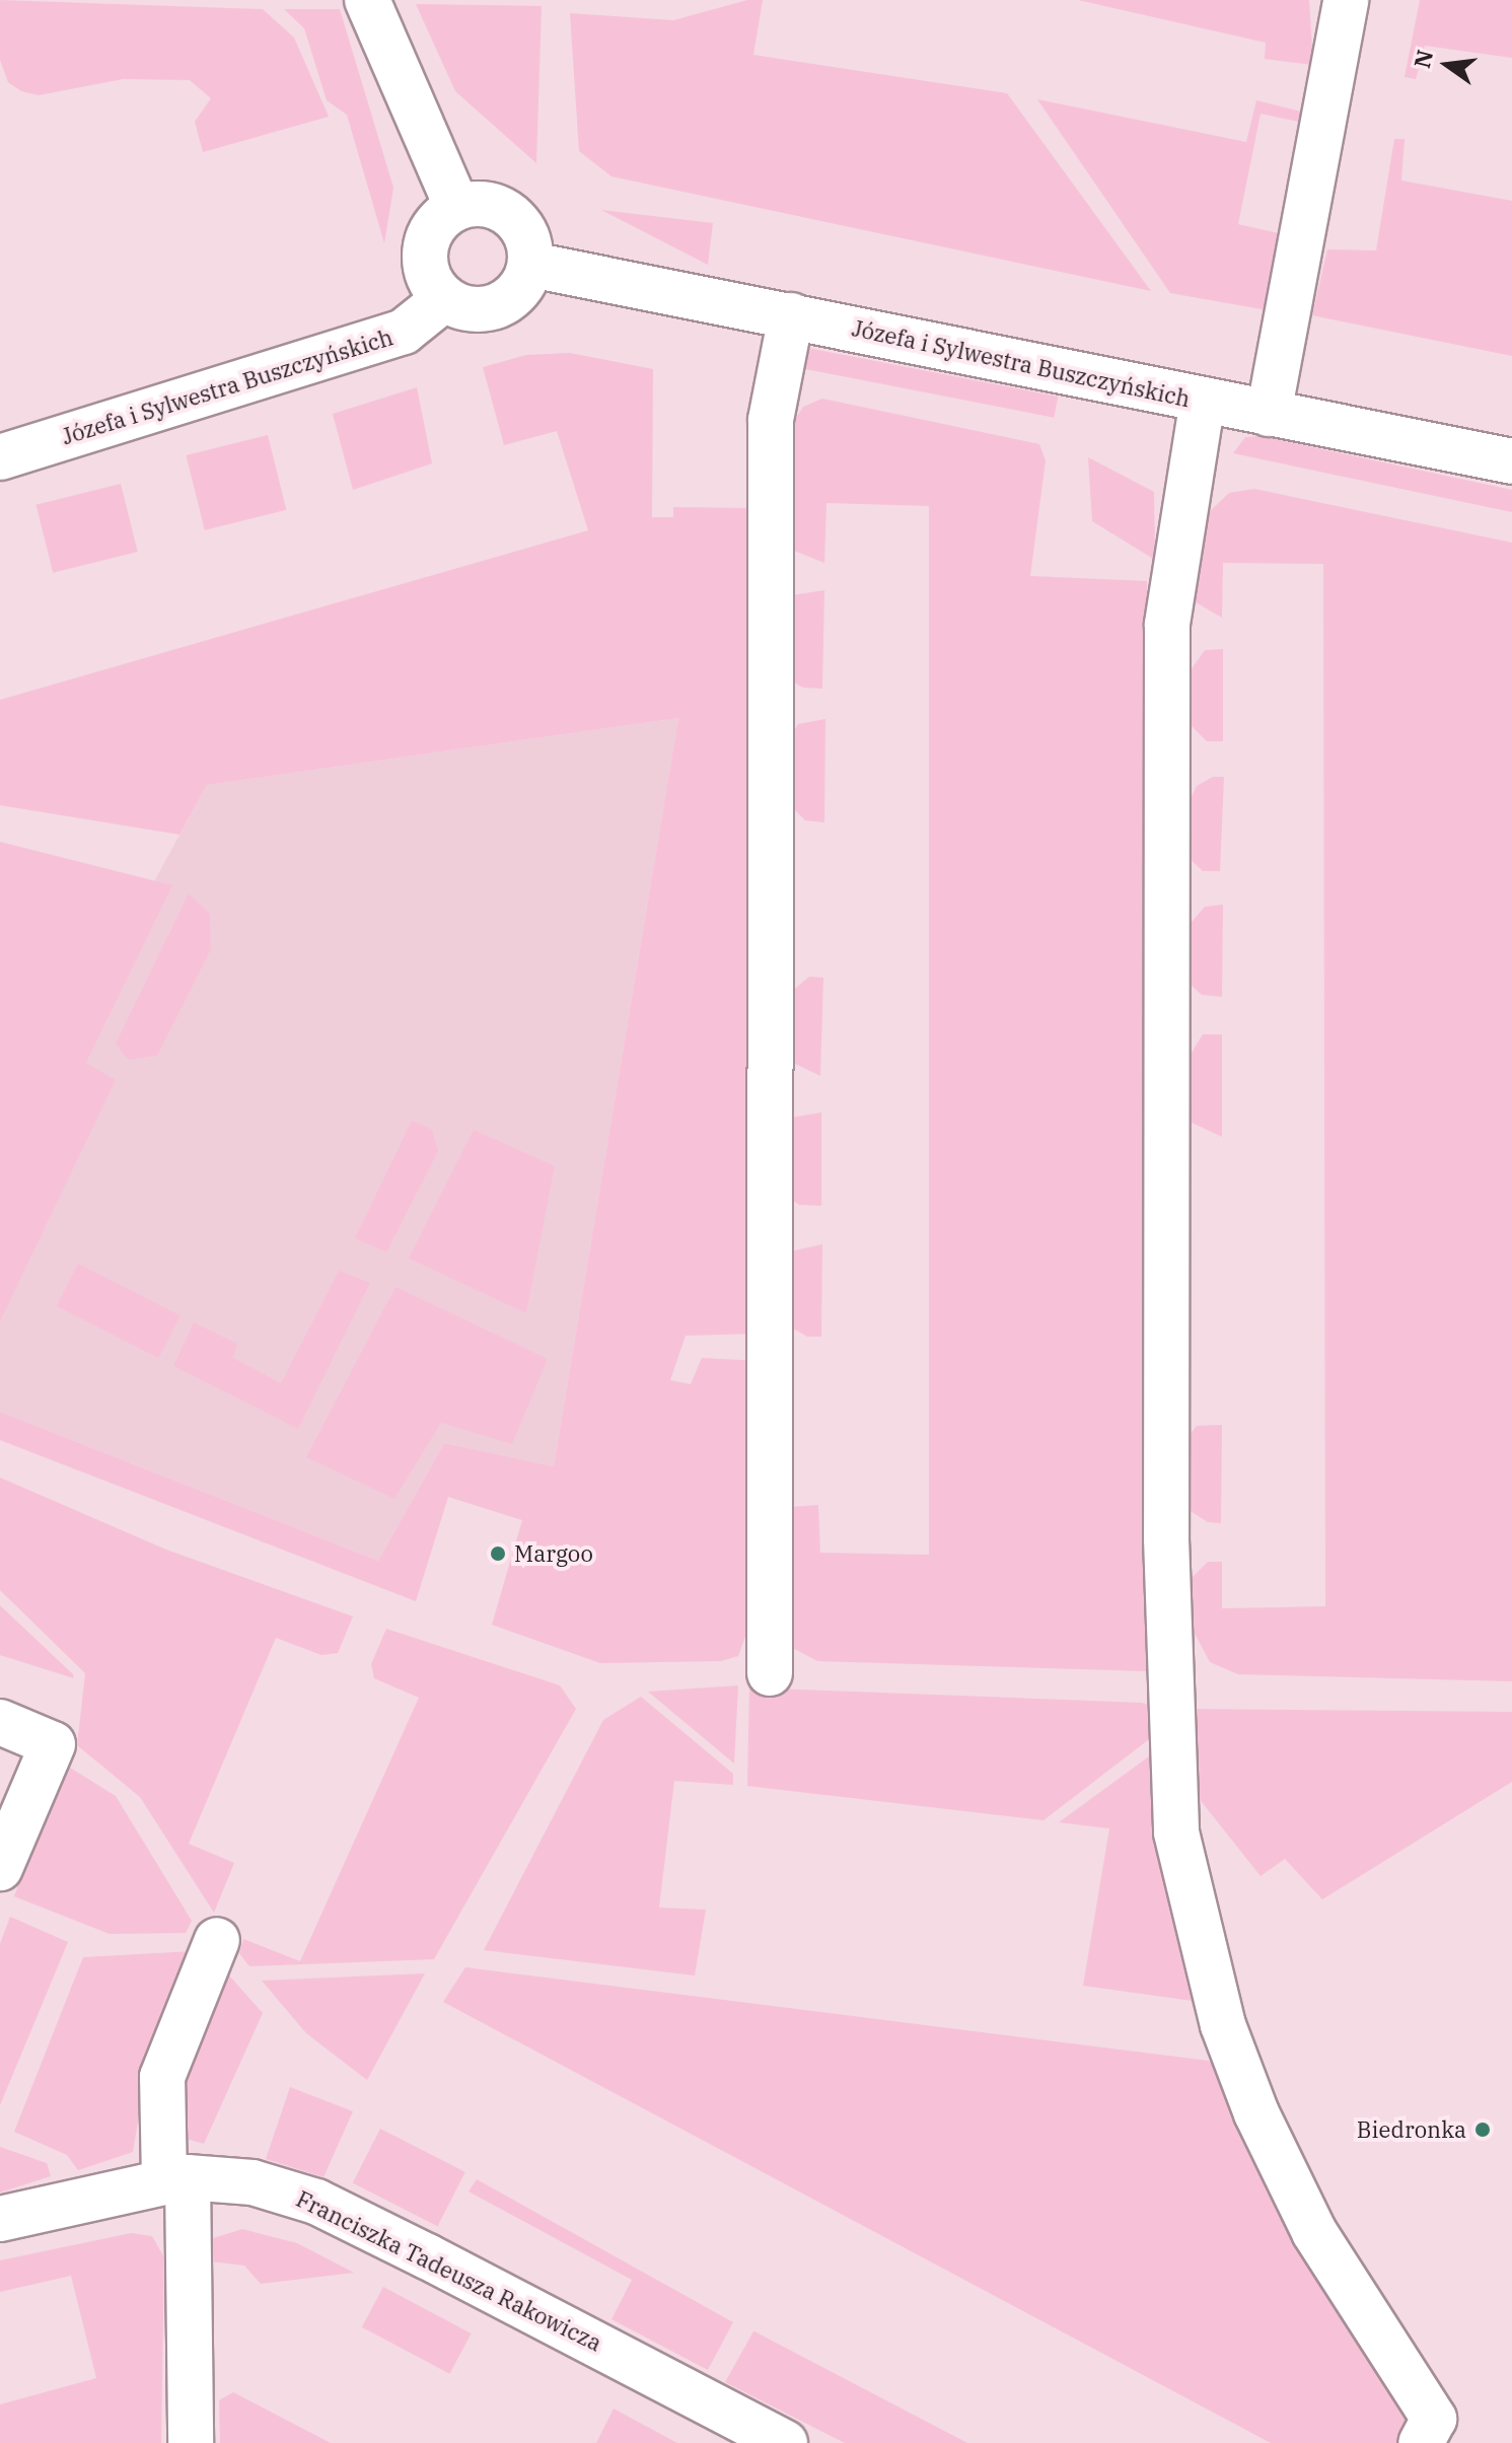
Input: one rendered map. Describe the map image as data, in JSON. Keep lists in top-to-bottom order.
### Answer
{
  "streets": {
    "street": ["Józefa i Sylwestra Buszczyńskich", "Franciszka Tadeusza Rakowicza"]
  },
  "places": ["Margoo", "Biedronka"],
  "north": "left"
}
